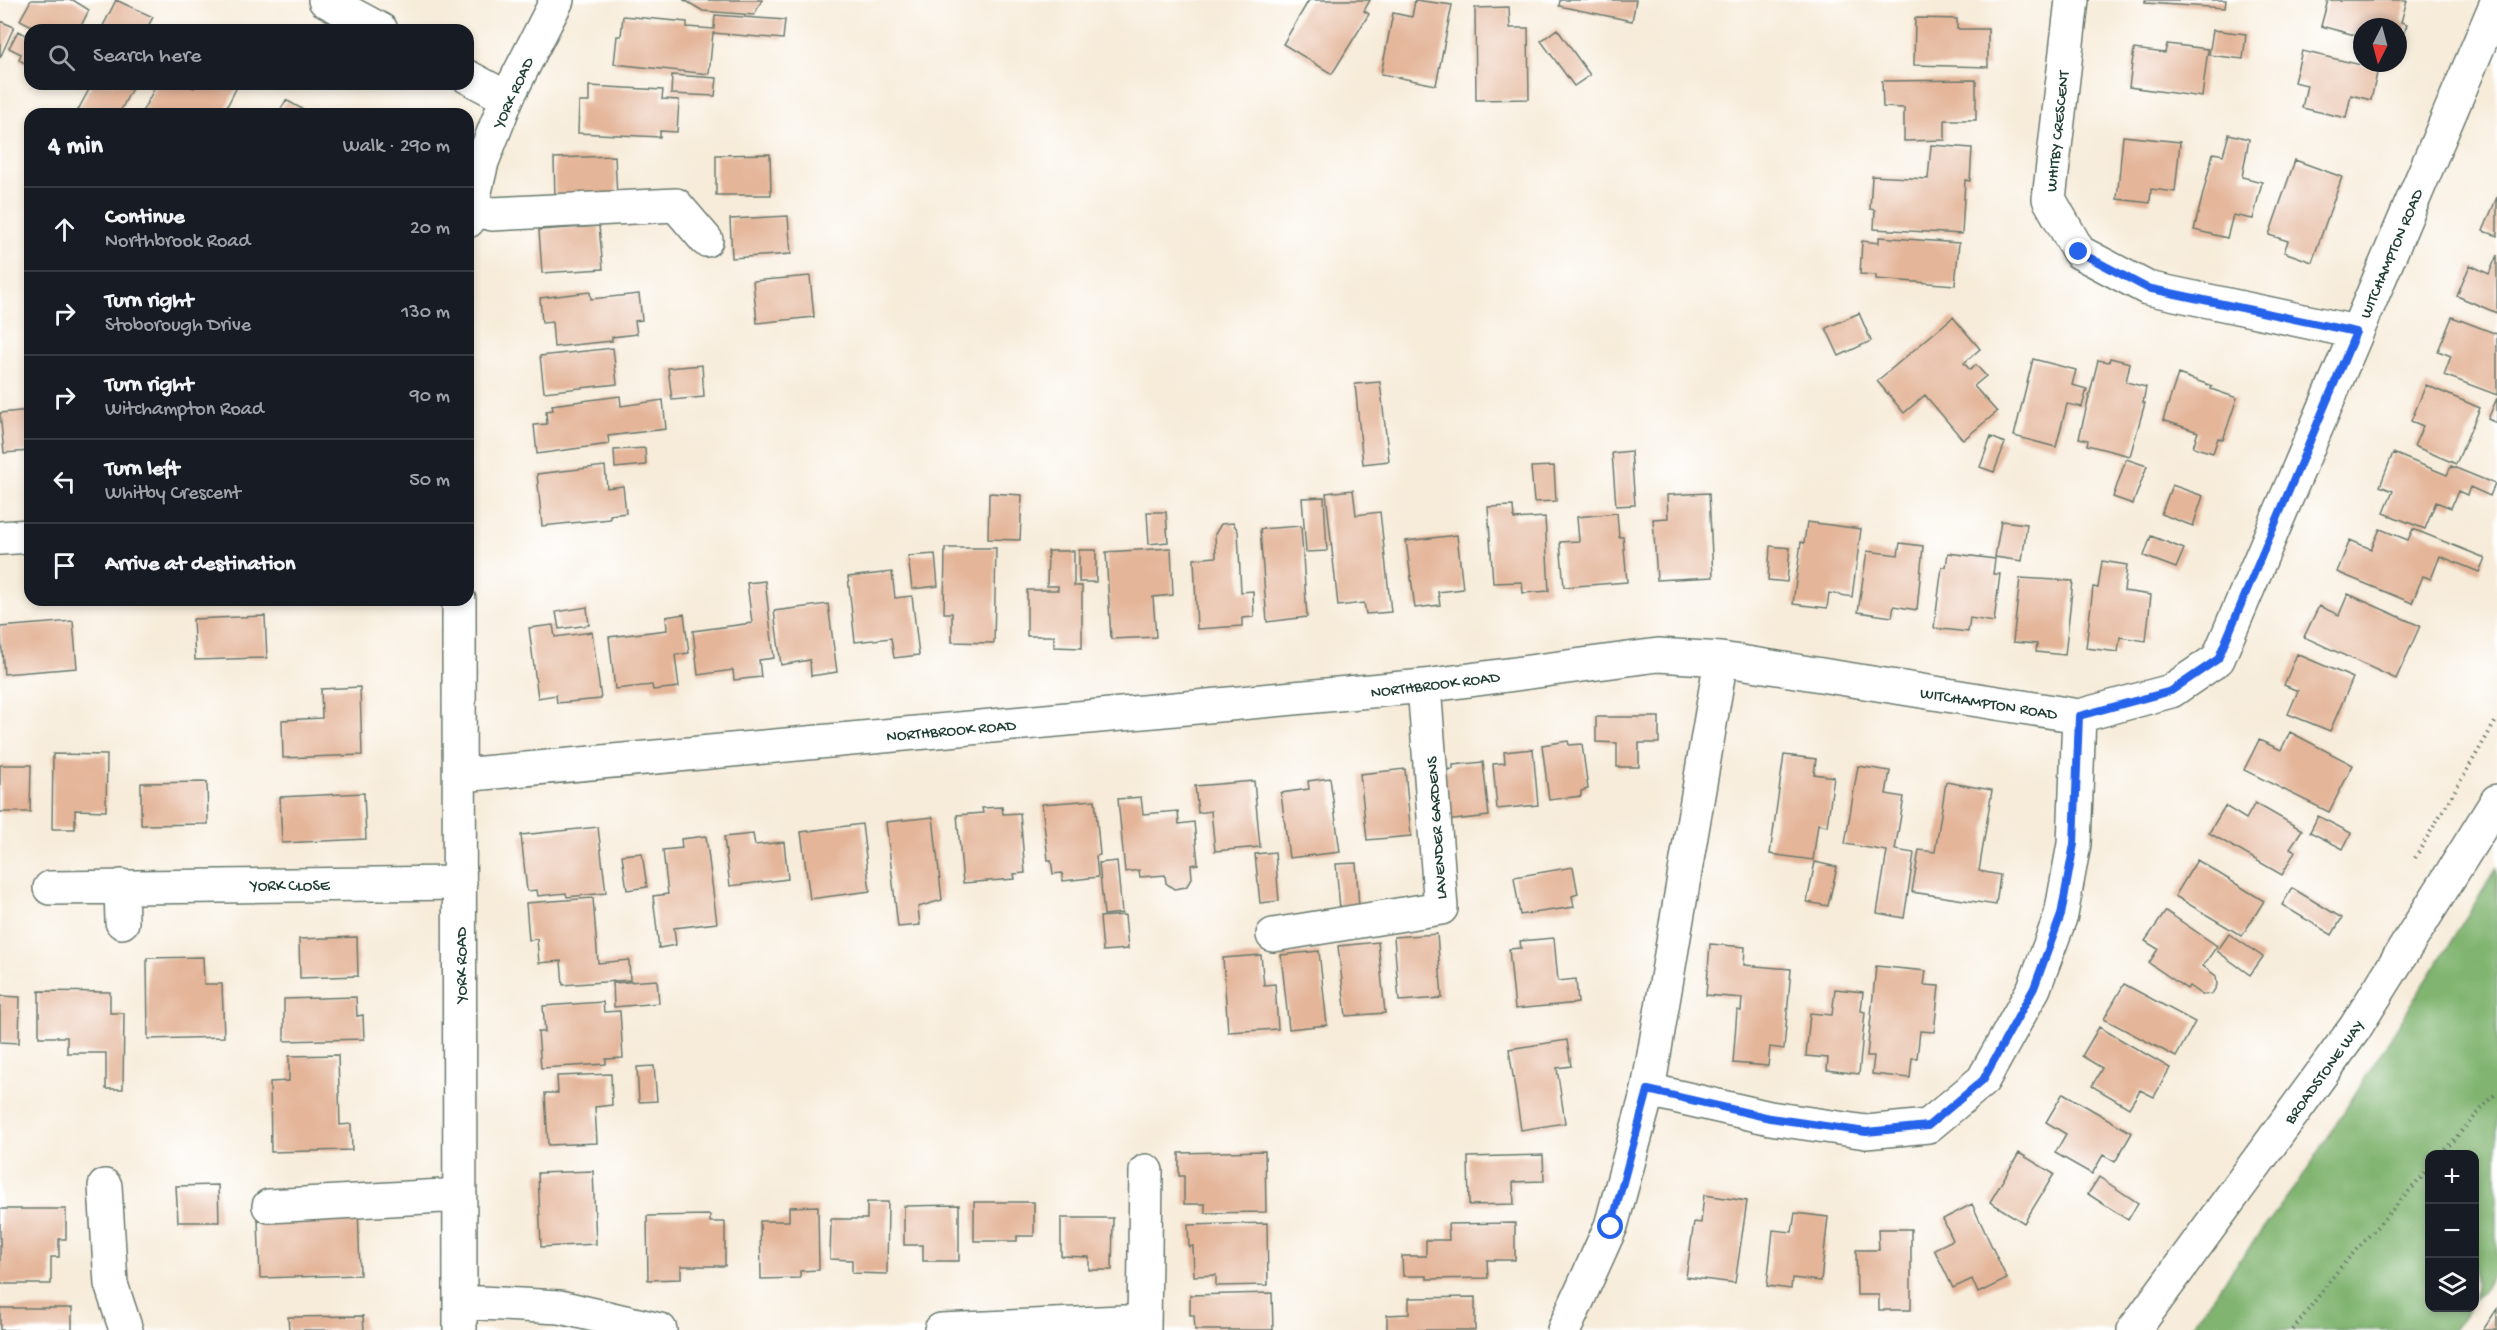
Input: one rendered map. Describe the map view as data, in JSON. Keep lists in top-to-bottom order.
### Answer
{
  "streets": {
    "street": [
      "YORK ROAD",
      "WHITBY CRESCENT",
      "WITCHAMPTON ROAD",
      "NORTHBROOK ROAD",
      "LAVENDER GARDENS",
      "YORK CLOSE",
      "BROADSTONE WAY"
    ]
  },
  "crossings": [
    ["YORK ROAD", "NORTHBROOK ROAD"],
    ["YORK ROAD", "YORK CLOSE"],
    ["WHITBY CRESCENT", "WITCHAMPTON ROAD"],
    ["WITCHAMPTON ROAD", "NORTHBROOK ROAD"],
    ["NORTHBROOK ROAD", "LAVENDER GARDENS"]
  ],
  "north": "bottom",
  "page": {
    "search": "Search here",
    "heading": ["4 min", "Walk · 290 m"],
    "list": [
      ["Continue", "Northbrook Road", "20 m"],
      ["Turn right", "Stoborough Drive", "130 m"],
      ["Turn right", "Witchampton Road", "90 m"],
      ["Turn left", "Whitby Crescent", "50 m"],
      "Arrive at destination"
    ],
    "map_buttons": ["+", "−"]
  }
}
